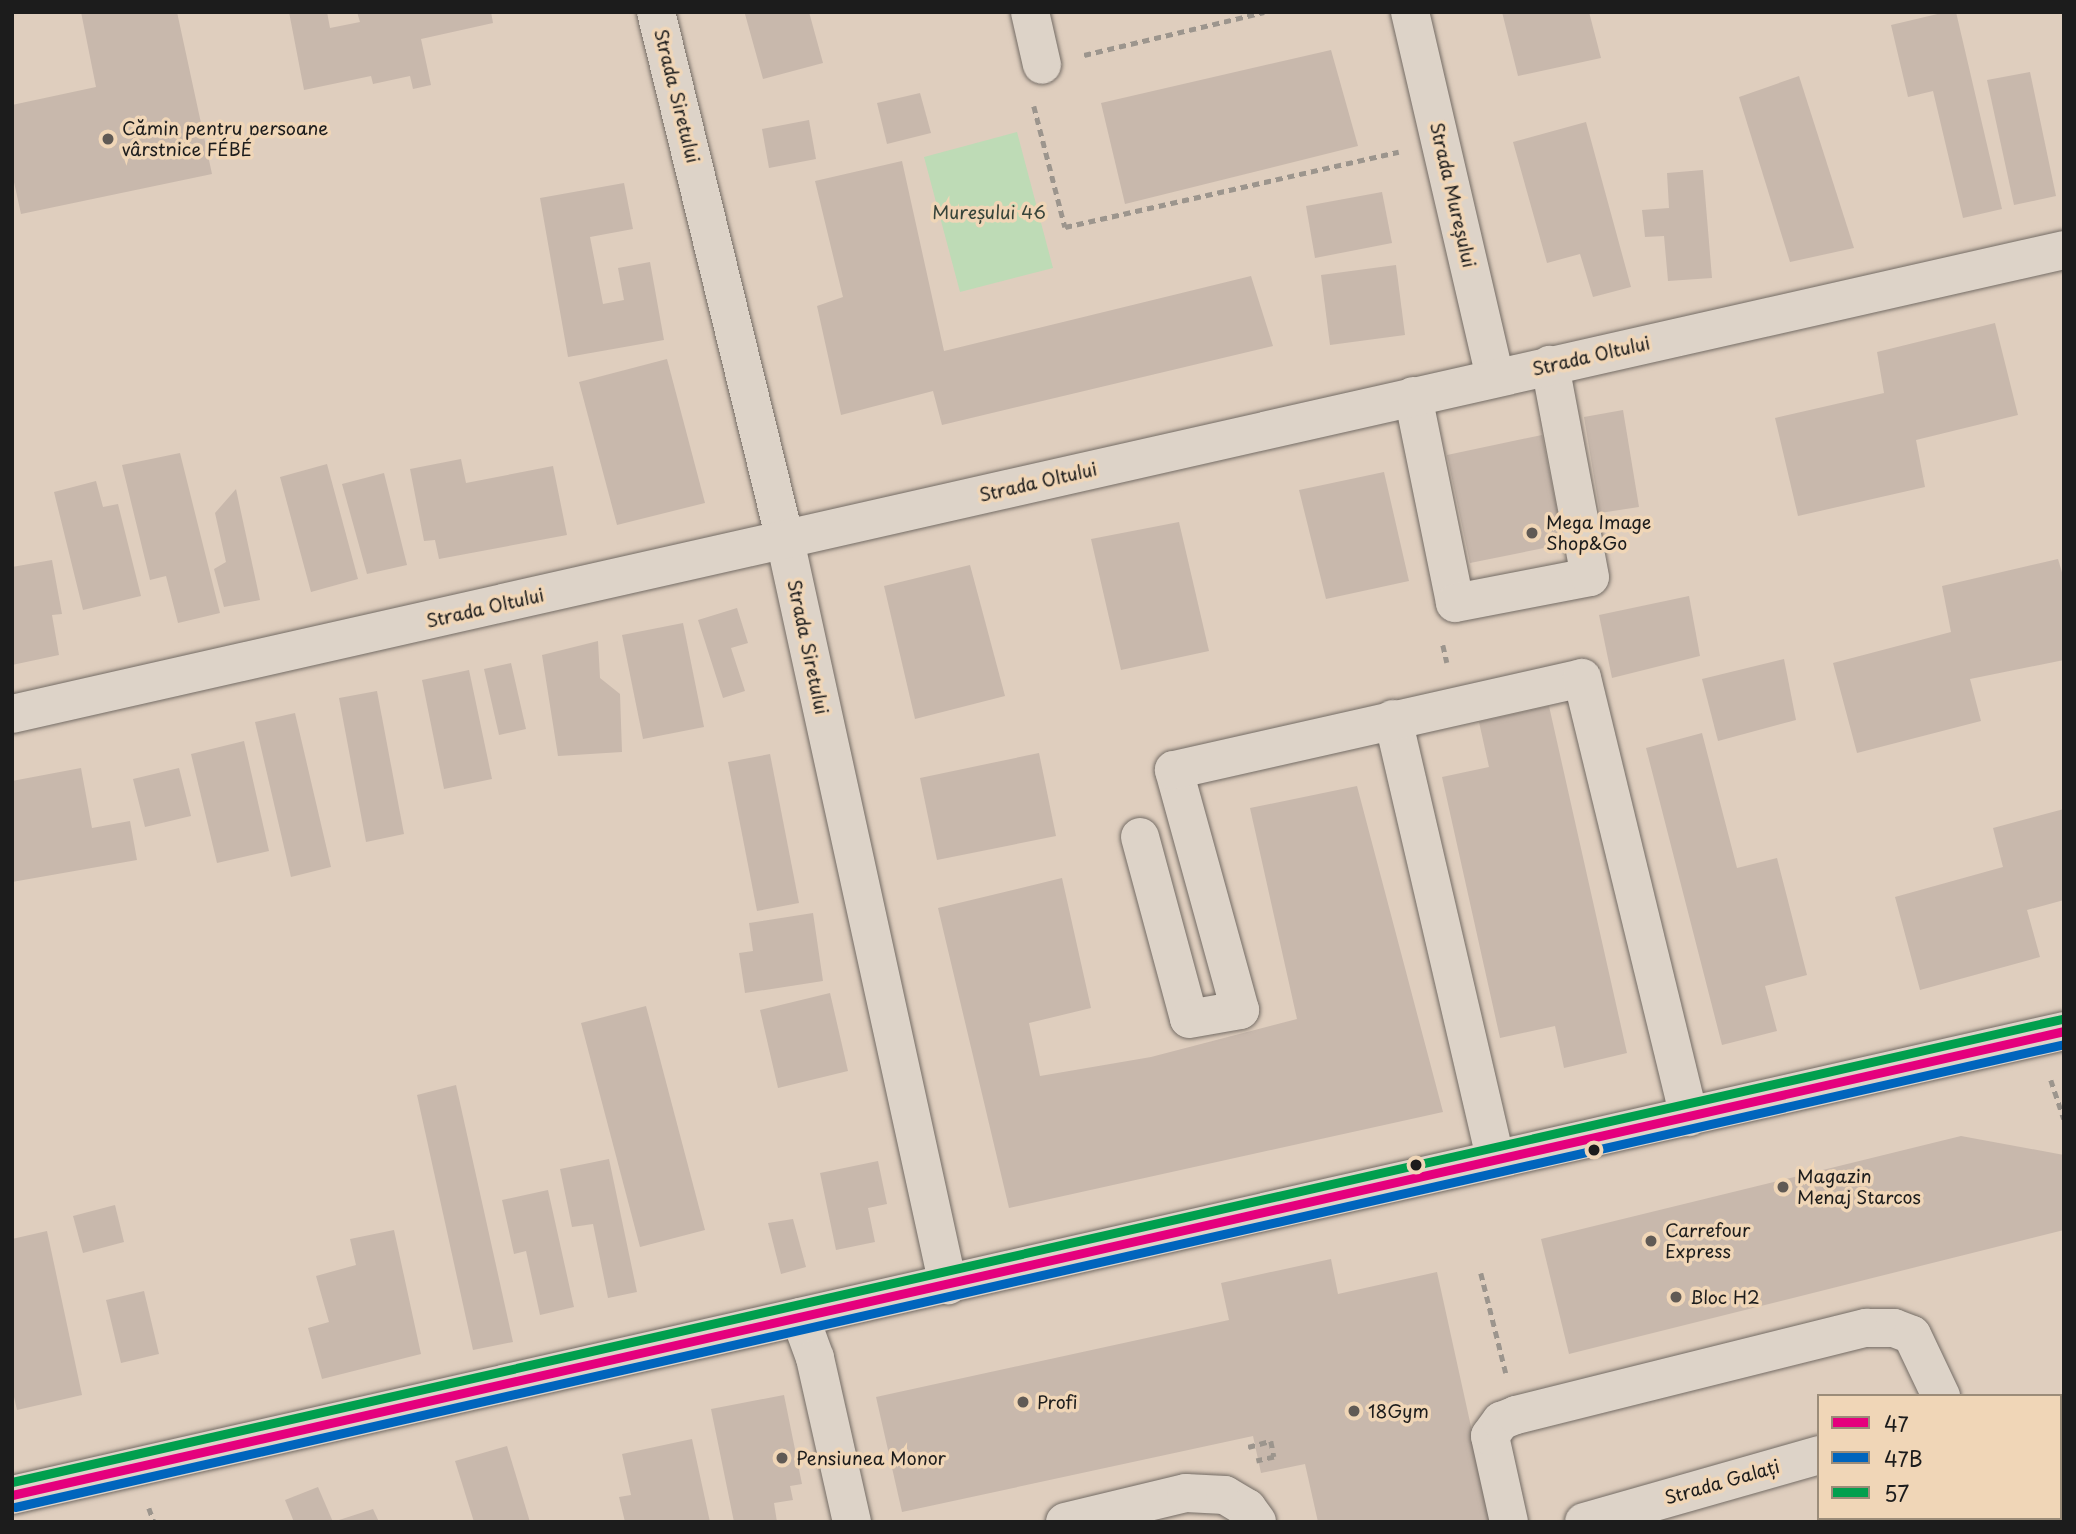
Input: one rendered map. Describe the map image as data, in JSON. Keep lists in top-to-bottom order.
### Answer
{
  "streets": {
    "street": [
      "Strada Siretului",
      "Strada Mureșului",
      "Strada Oltului",
      "Strada Galați"
    ]
  },
  "crossings": [
    ["Strada Siretului", "Strada Oltului"],
    ["Strada Mureșului", "Strada Oltului"]
  ],
  "parks": ["Mureșului 46"],
  "places": [
    "Cămin pentru persoane vârstnice FÉBÉ",
    "Mega Image Shop&Go",
    "Magazin Menaj Starcos",
    "Carrefour Express",
    "Bloc H2",
    "Profi",
    "18Gym",
    "Pensiunea Monor"
  ],
  "lines": ["transit line 57", "transit line 47", "transit line 47B"],
  "legend": ["47", "47B", "57"]
}
